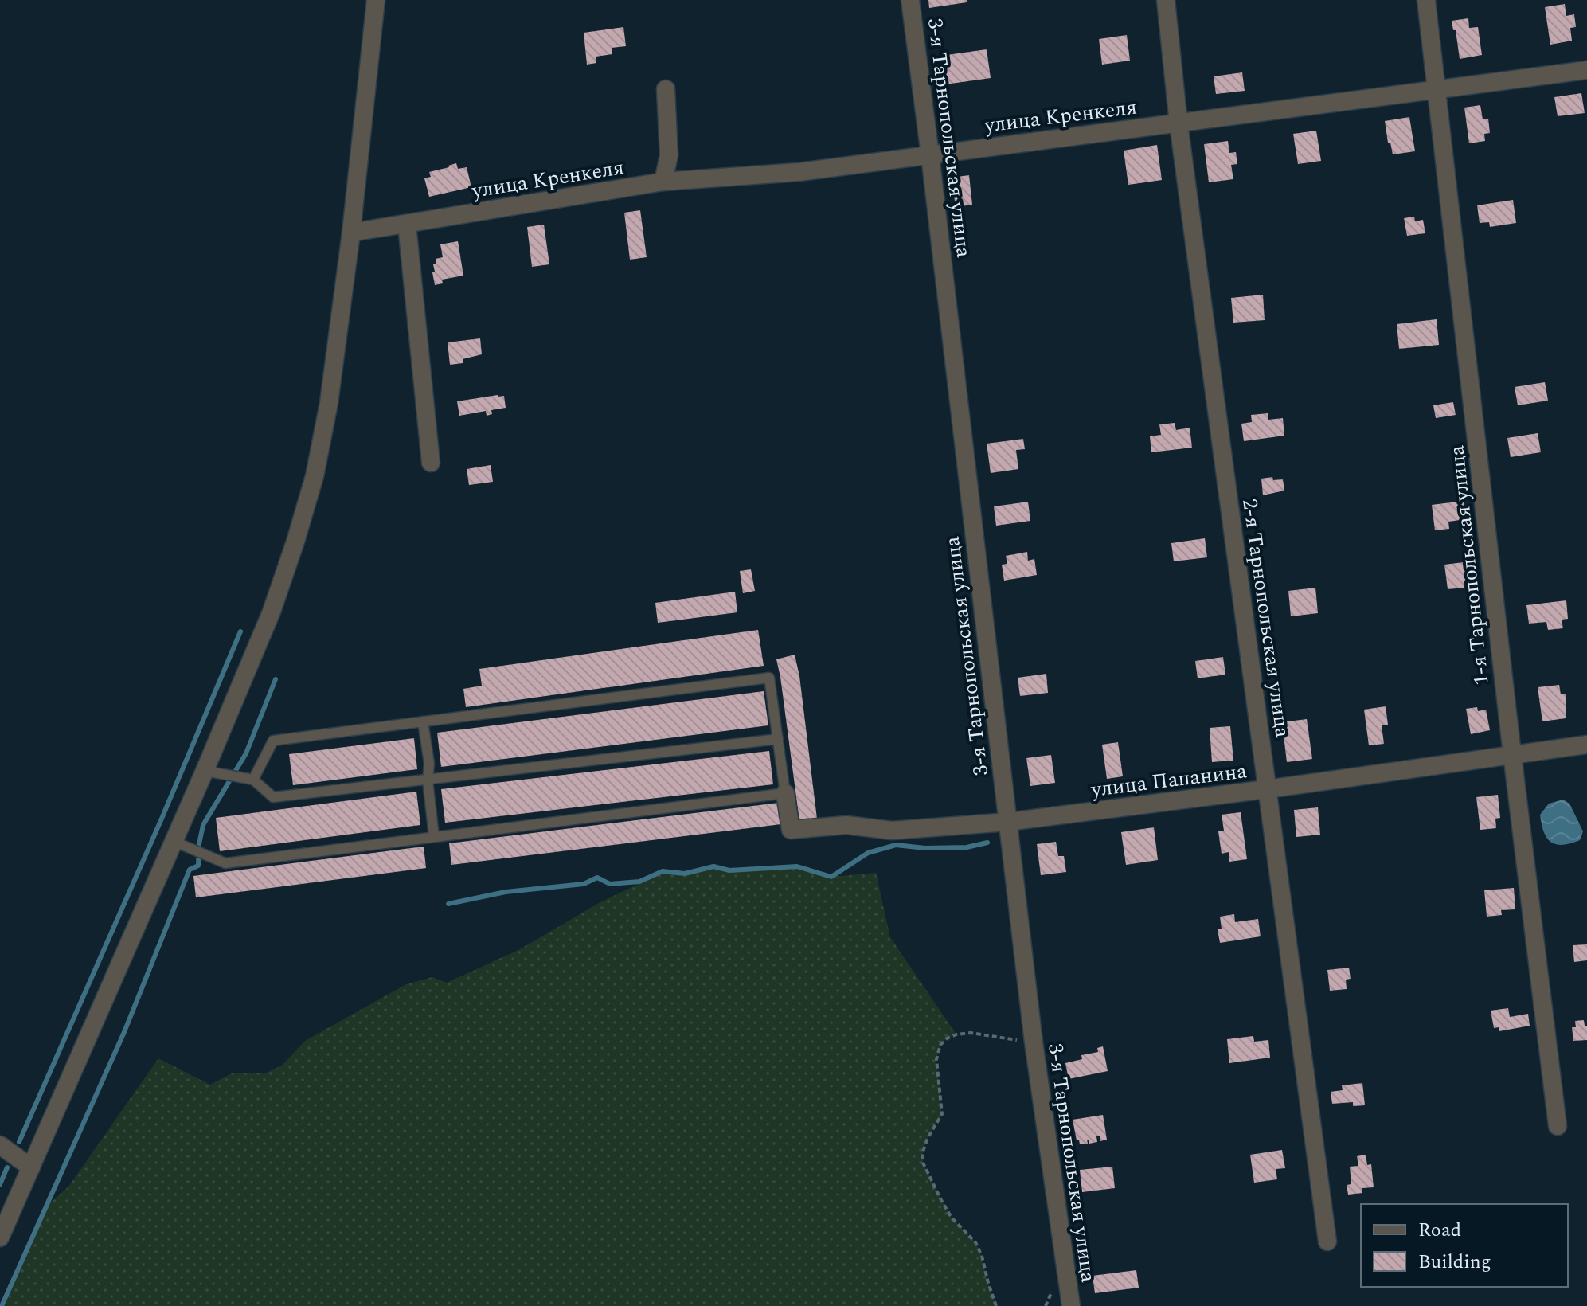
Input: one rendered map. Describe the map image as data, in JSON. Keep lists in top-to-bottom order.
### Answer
{
  "streets": {
    "street": [
      "улица Кренкеля",
      "3-я Тарнопольская улица",
      "1-я Тарнопольская улица",
      "2-я Тарнопольская улица",
      "улица Папанина"
    ]
  },
  "crossings": [
    ["улица Кренкеля", "3-я Тарнопольская улица"],
    ["улица Кренкеля", "1-я Тарнопольская улица"],
    ["улица Кренкеля", "2-я Тарнопольская улица"],
    ["3-я Тарнопольская улица", "улица Папанина"],
    ["1-я Тарнопольская улица", "улица Папанина"],
    ["2-я Тарнопольская улица", "улица Папанина"]
  ],
  "legend": ["Road", "Building"]
}
